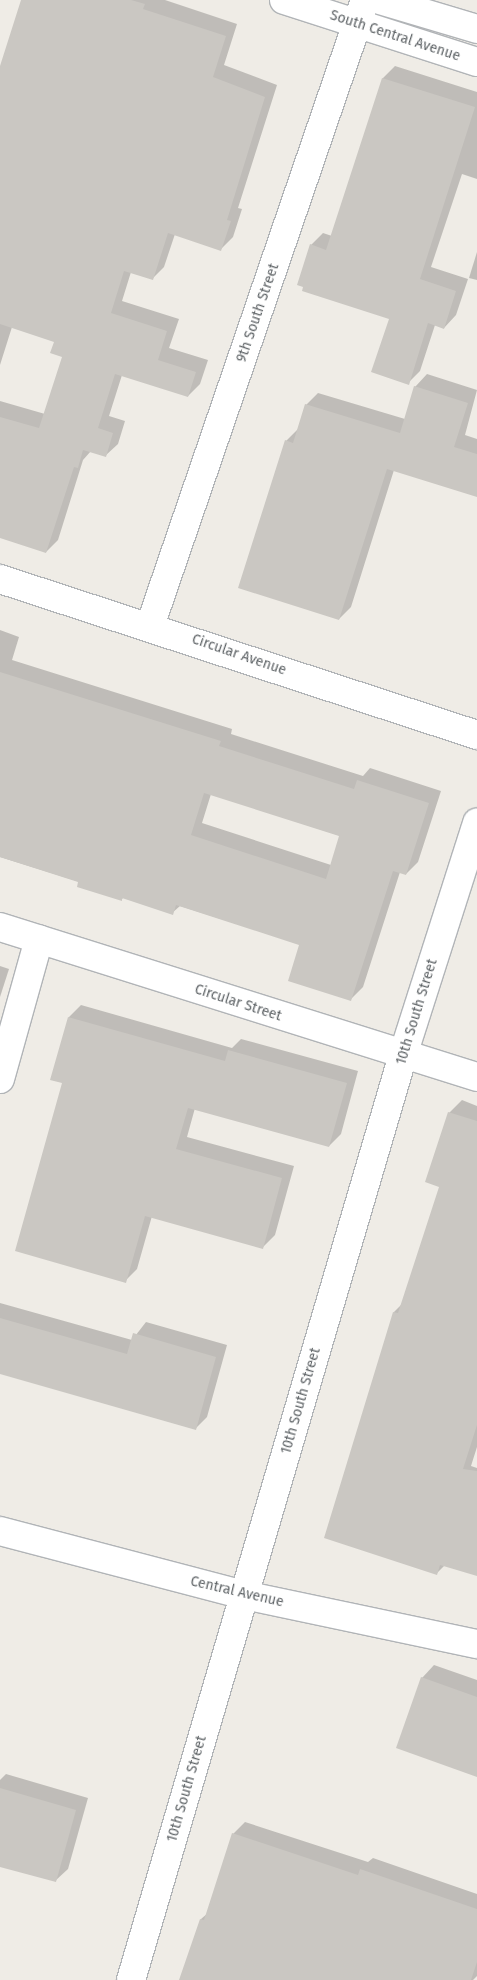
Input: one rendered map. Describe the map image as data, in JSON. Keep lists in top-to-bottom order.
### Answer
{
  "streets": {
    "street": [
      "South Central Avenue",
      "9th South Street",
      "Circular Avenue",
      "Circular Street",
      "10th South Street",
      "Central Avenue"
    ]
  },
  "crossings": [
    ["South Central Avenue", "9th South Street"],
    ["9th South Street", "Circular Avenue"],
    ["Circular Street", "10th South Street"],
    ["10th South Street", "Central Avenue"]
  ]
}
